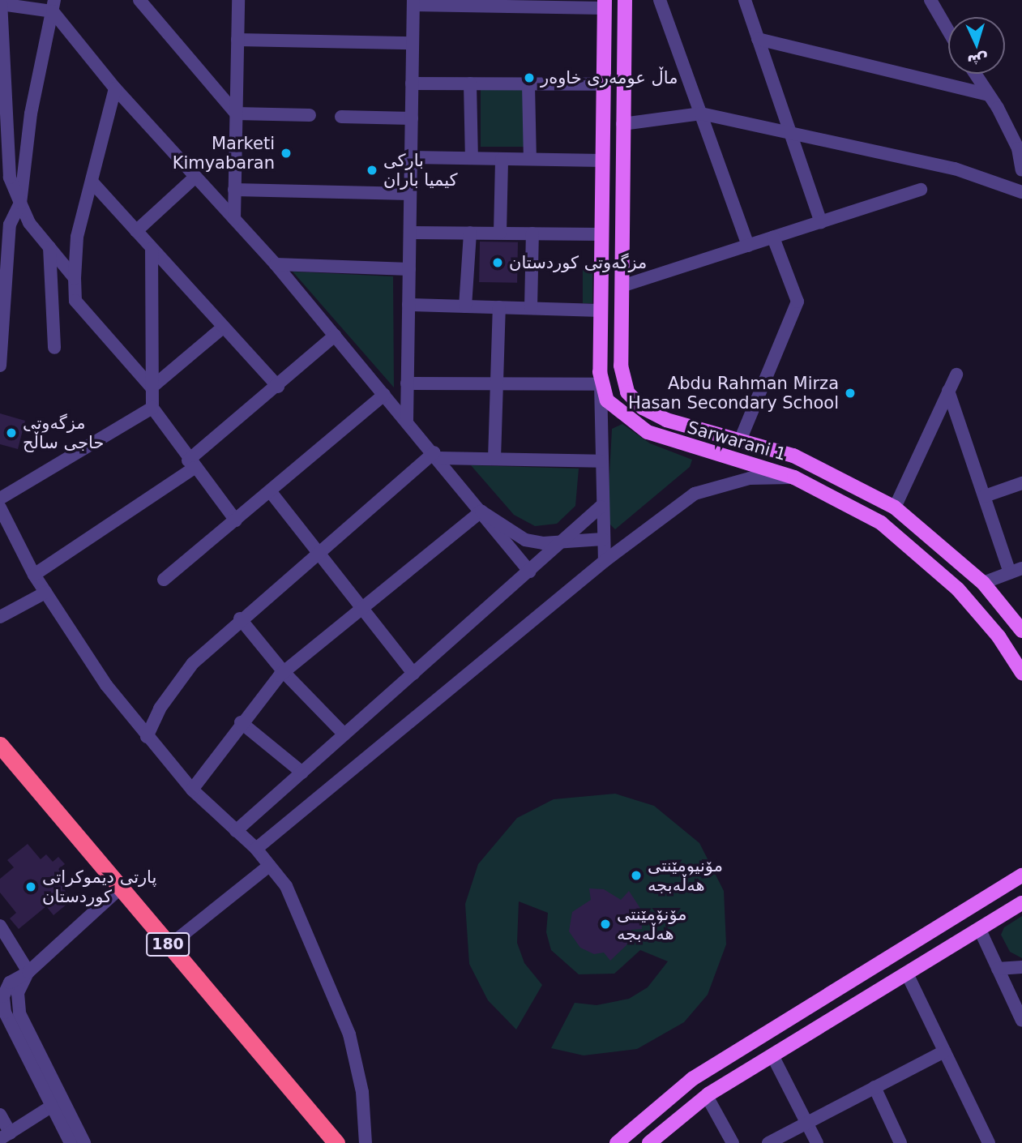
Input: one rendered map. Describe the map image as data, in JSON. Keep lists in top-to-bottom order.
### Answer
{
  "streets": {
    "highway": ["180"],
    "main road": ["Sarwarani 1"]
  },
  "places": [
    "ماڵ عومەری خاوەر",
    "Marketi Kimyabaran",
    "باركى كيميا باران",
    "مزگەوتی کوردستان",
    "Abdu Rahman Mirza Hasan Secondary School",
    "مزگەوتی حاجی ساڵح",
    "مۆنیومێنتی هەڵەبجە",
    "پارتی دیموکراتی کوردستان",
    "مۆنۆمێنتی هەڵەبجە"
  ],
  "north": "bottom"
}
